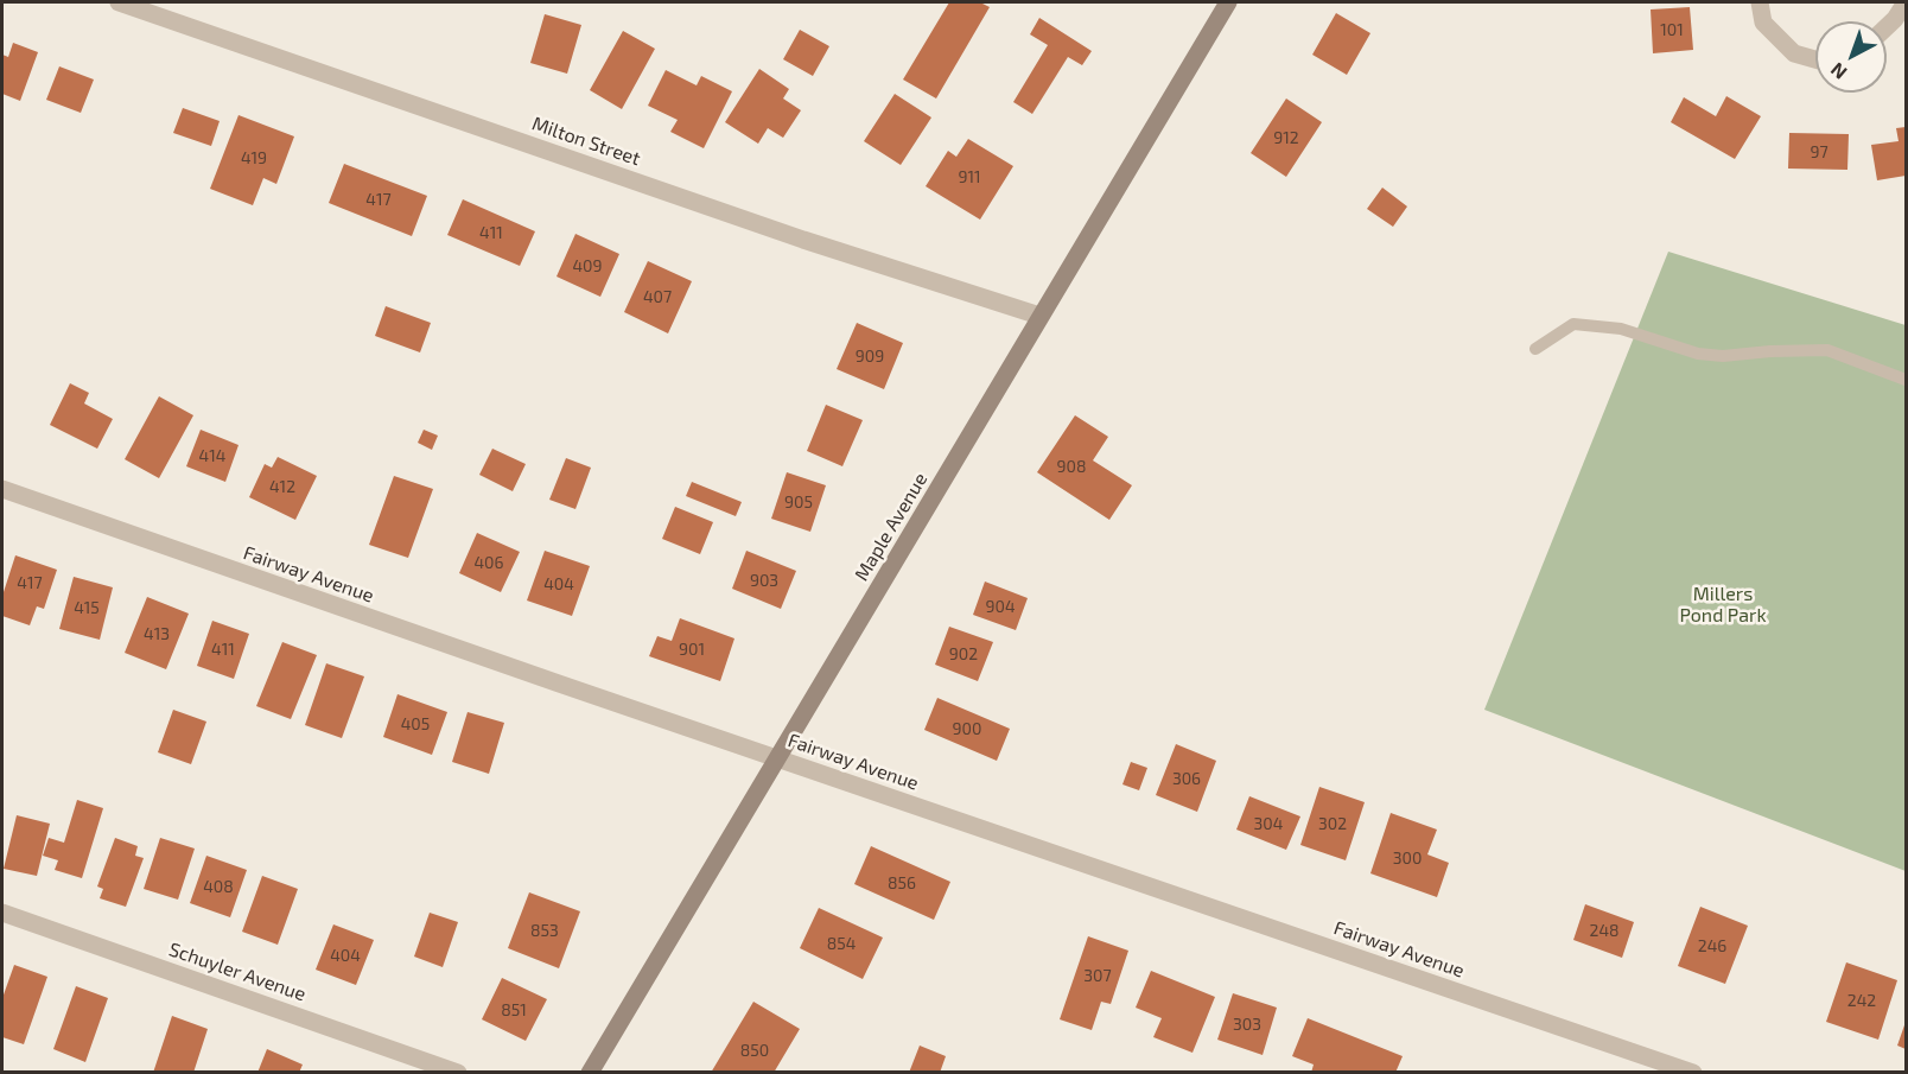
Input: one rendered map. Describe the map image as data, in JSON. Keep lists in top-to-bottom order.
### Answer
{
  "streets": {
    "main road": ["Maple Avenue"],
    "street": ["Milton Street", "Fairway Avenue", "Schuyler Avenue"]
  },
  "crossings": [
    ["Milton Street", "Maple Avenue"],
    ["Maple Avenue", "Fairway Avenue"]
  ],
  "parks": ["Millers Pond Park"],
  "house_numbers": [
    "101",
    "912",
    "97",
    "419",
    "911",
    "417",
    "411",
    "409",
    "407",
    "909",
    "414",
    "908",
    "412",
    "905",
    "406",
    "903",
    "417",
    "404",
    "904",
    "415",
    "413",
    "411",
    "901",
    "902",
    "405",
    "900",
    "306",
    "304",
    "302",
    "300",
    "856",
    "408",
    "853",
    "248",
    "854",
    "246",
    "404",
    "307",
    "242",
    "851",
    "303",
    "850"
  ],
  "north": "bottom left"
}
